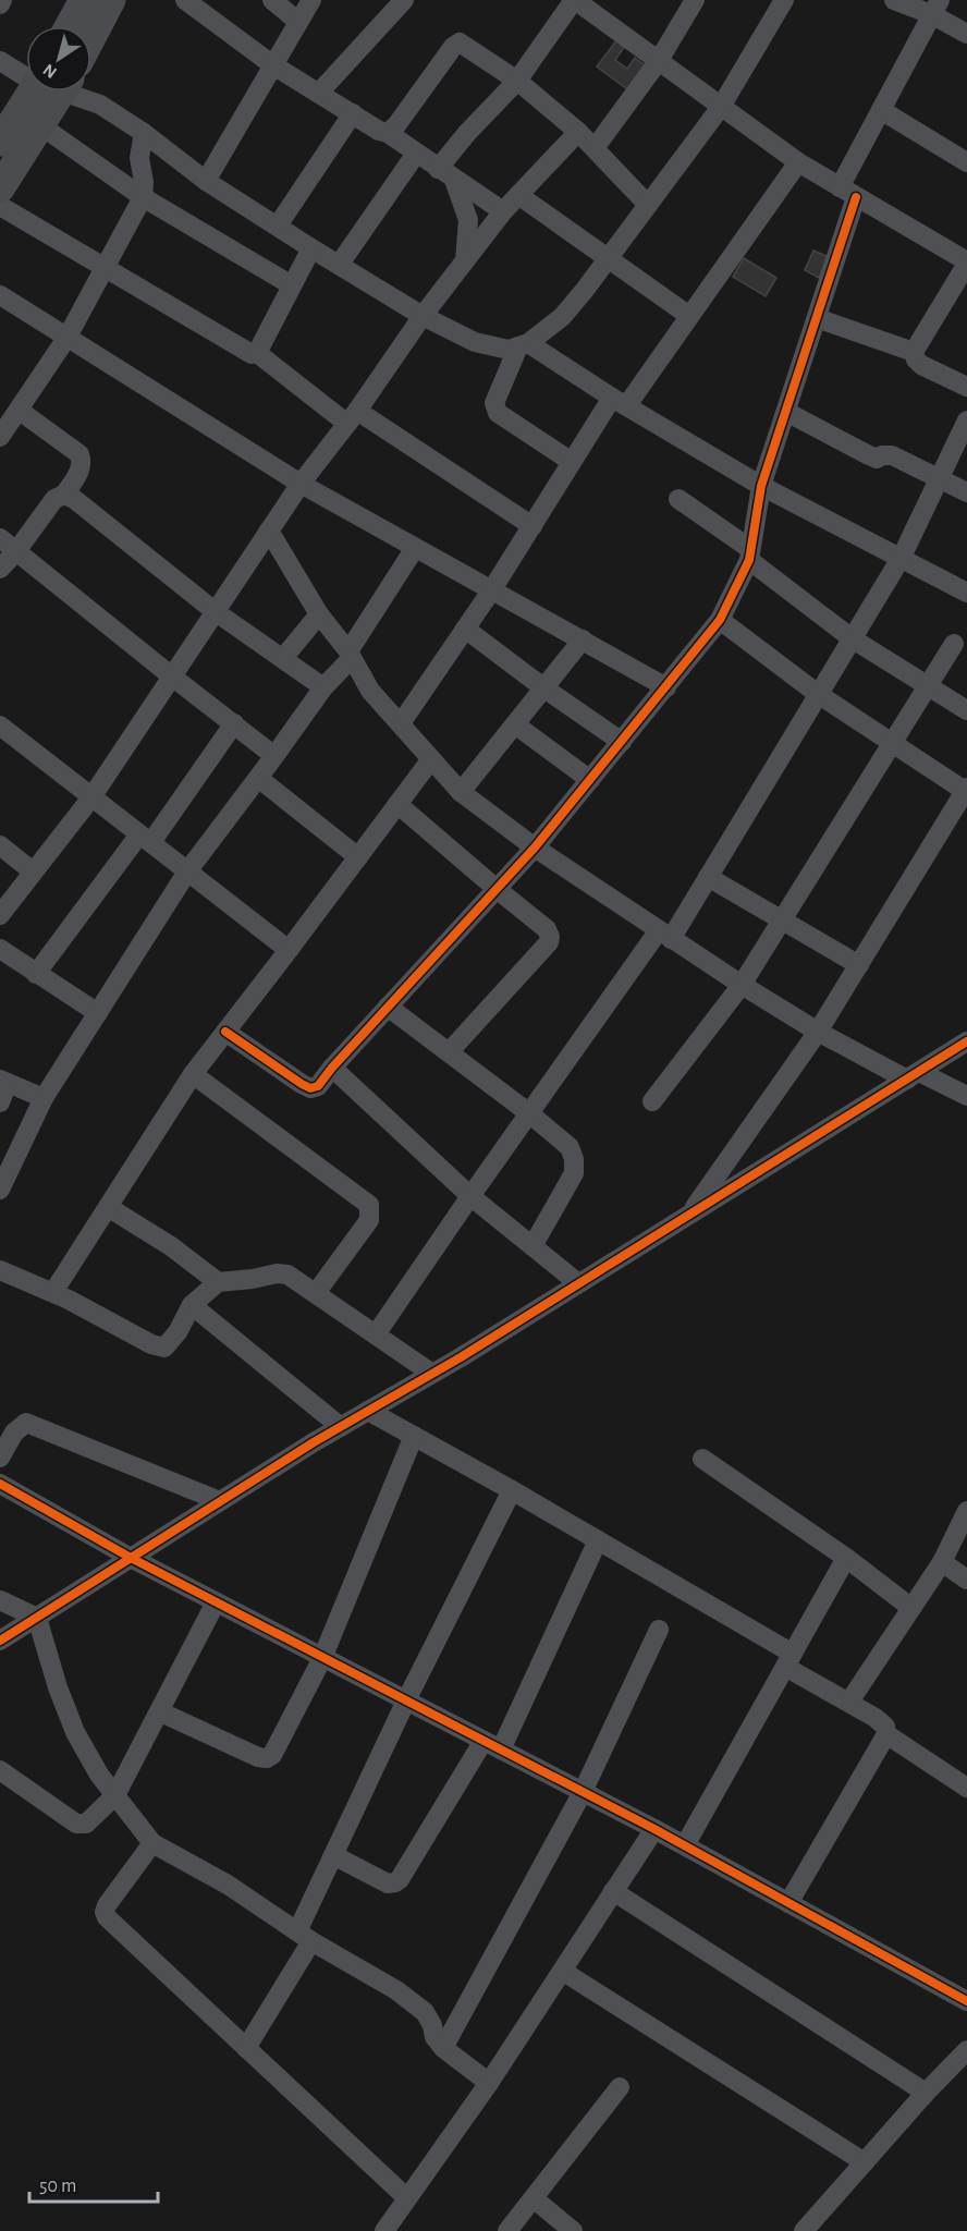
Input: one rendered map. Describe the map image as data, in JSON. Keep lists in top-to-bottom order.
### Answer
{
  "scale_bar": "50 m",
  "north": "bottom left"
}
